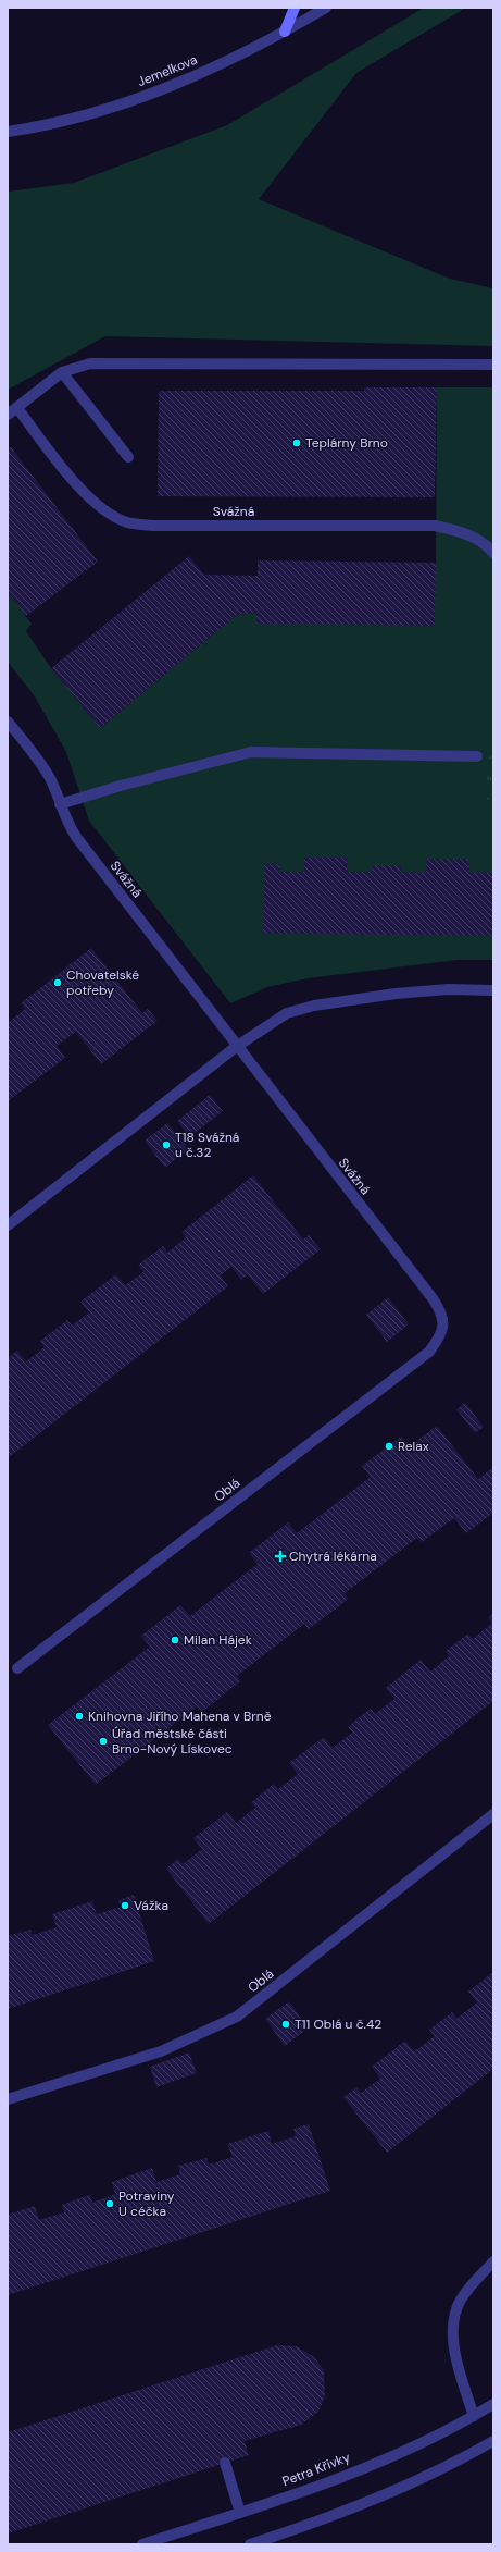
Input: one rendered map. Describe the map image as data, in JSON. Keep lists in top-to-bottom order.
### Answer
{
  "streets": {
    "street": [
      "Jemelkova",
      "Svážná",
      "Oblá",
      "Petra Křivky"
    ]
  },
  "crossings": [
    ["Svážná", "Oblá"]
  ],
  "places": {
    "other": [
      "Teplárny Brno",
      "Chovatelské potřeby",
      "T18 Svážná u č.32",
      "Relax",
      "Milan Hájek",
      "Knihovna Jiřího Mahena v Brně",
      "Úřad městské části Brno-Nový Lískovec",
      "Vážka",
      "T11 Oblá u č.42",
      "Potraviny U céčka"
    ],
    "health": ["Chytrá lékárna"]
  }
}
